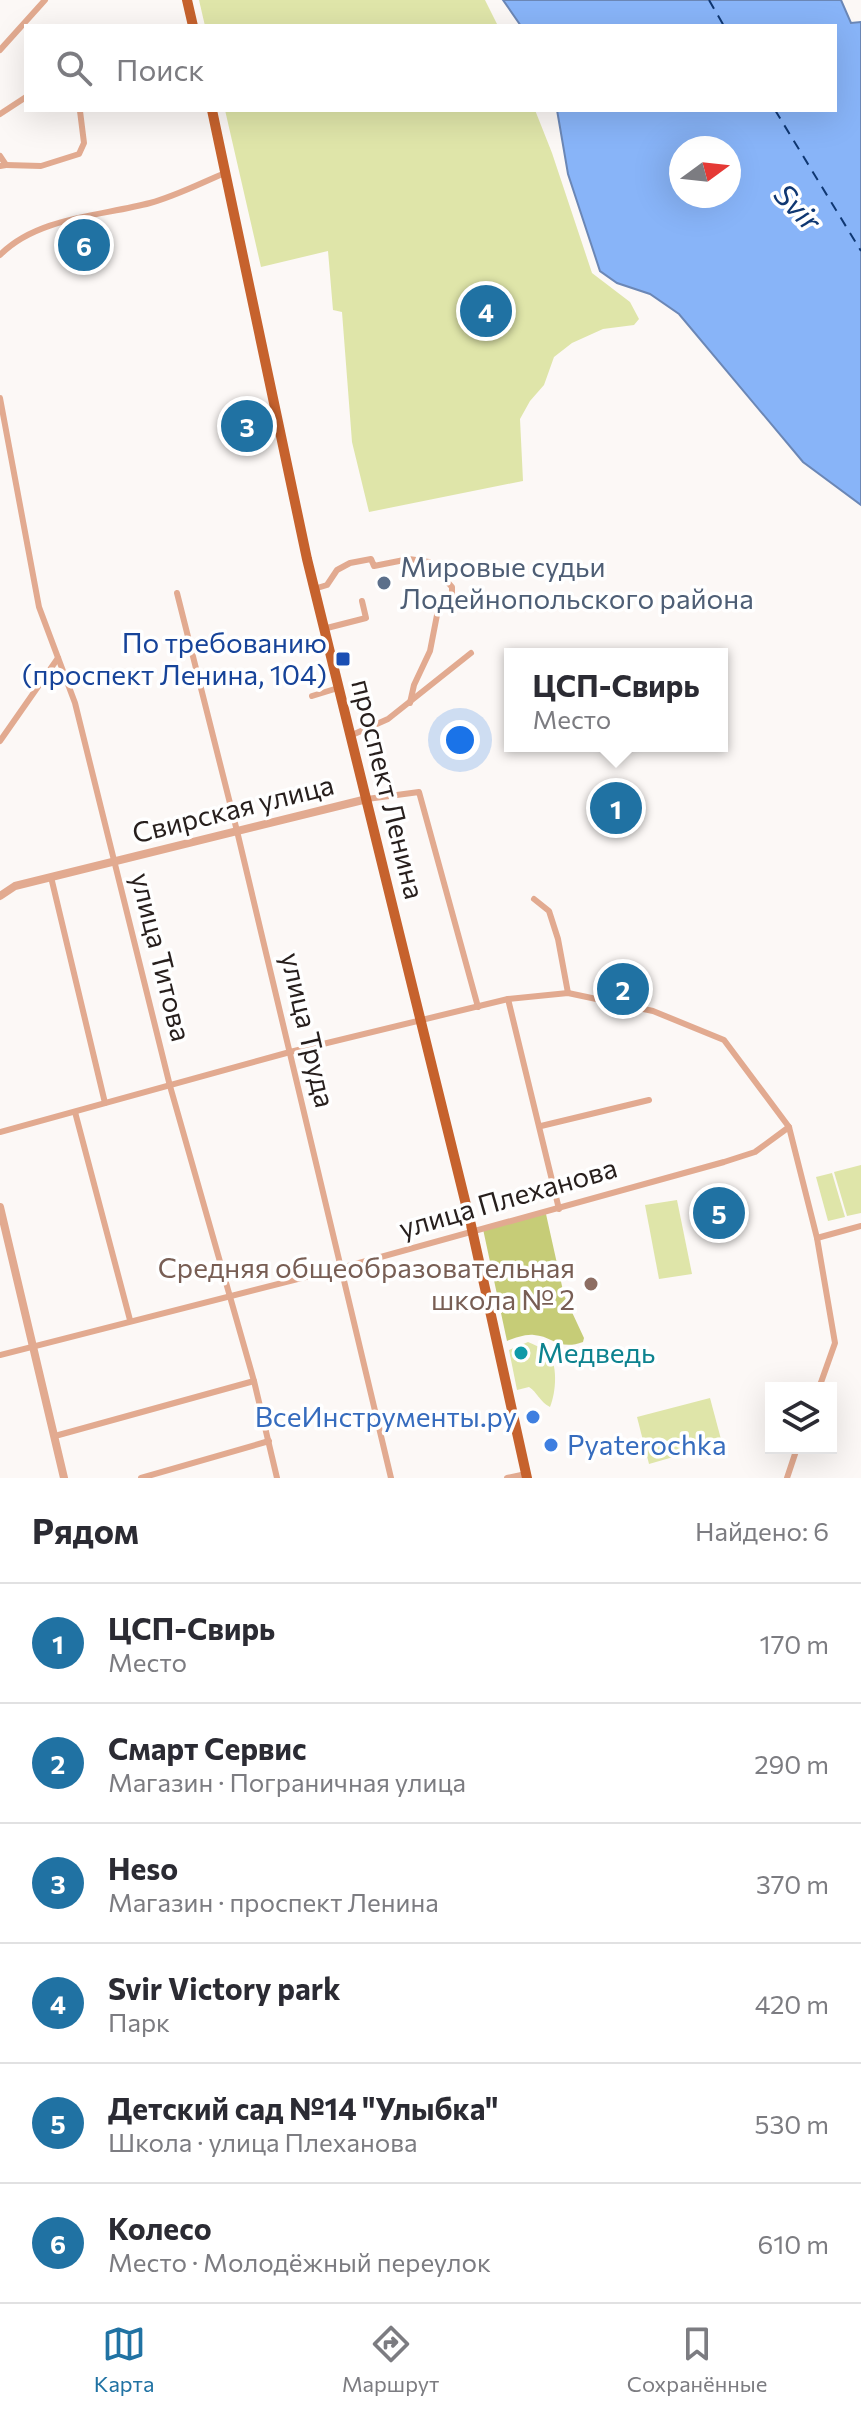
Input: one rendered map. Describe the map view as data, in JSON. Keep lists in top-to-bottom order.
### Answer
{
  "streets": {
    "main road": ["проспект Ленина"],
    "street": [
      "Свирская улица",
      "улица Титова",
      "улица Труда",
      "улица Плеханова"
    ]
  },
  "crossings": [
    ["проспект Ленина", "Свирская улица"],
    ["проспект Ленина", "улица Плеханова"],
    ["Свирская улица", "улица Титова"],
    ["Свирская улица", "улица Труда"],
    ["улица Титова", "улица Плеханова"],
    ["улица Труда", "улица Плеханова"]
  ],
  "water": ["Svir"],
  "places": {
    "other": [
      "Мировые судьи Лодейнопольского района",
      "Средняя общеобразовательная школа № 2",
      "Медведь",
      "ВсеИнструменты.ру",
      "Pyaterochka"
    ],
    "transit": ["По требованию (проспект Ленина, 104)"]
  },
  "north": "right",
  "page": {
    "search": "Поиск",
    "pins": [
      "6",
      "4",
      "3",
      "1",
      "2",
      "5"
    ],
    "popup": ["ЦСП-Свирь", "Место"],
    "heading": ["Рядом", "Найдено: 6"],
    "list": [
      {
        "mark": "1",
        "name": "ЦСП-Свирь",
        "note": "Место",
        "value": "170 m"
      },
      {
        "mark": "2",
        "name": "Смарт Сервис",
        "note": "Магазин · Пограничная улица",
        "value": "290 m"
      },
      {
        "mark": "3",
        "name": "Heso",
        "note": "Магазин · проспект Ленина",
        "value": "370 m"
      },
      {
        "mark": "4",
        "name": "Svir Victory park",
        "note": "Парк",
        "value": "420 m"
      },
      {
        "mark": "5",
        "name": "Детский сад №14 \"Улыбка\"",
        "note": "Школа · улица Плеханова",
        "value": "530 m"
      },
      {
        "mark": "6",
        "name": "Колесо",
        "note": "Место · Молодёжный переулок",
        "value": "610 m"
      }
    ],
    "nav": ["Карта", "Маршрут", "Сохранённые"]
  }
}
